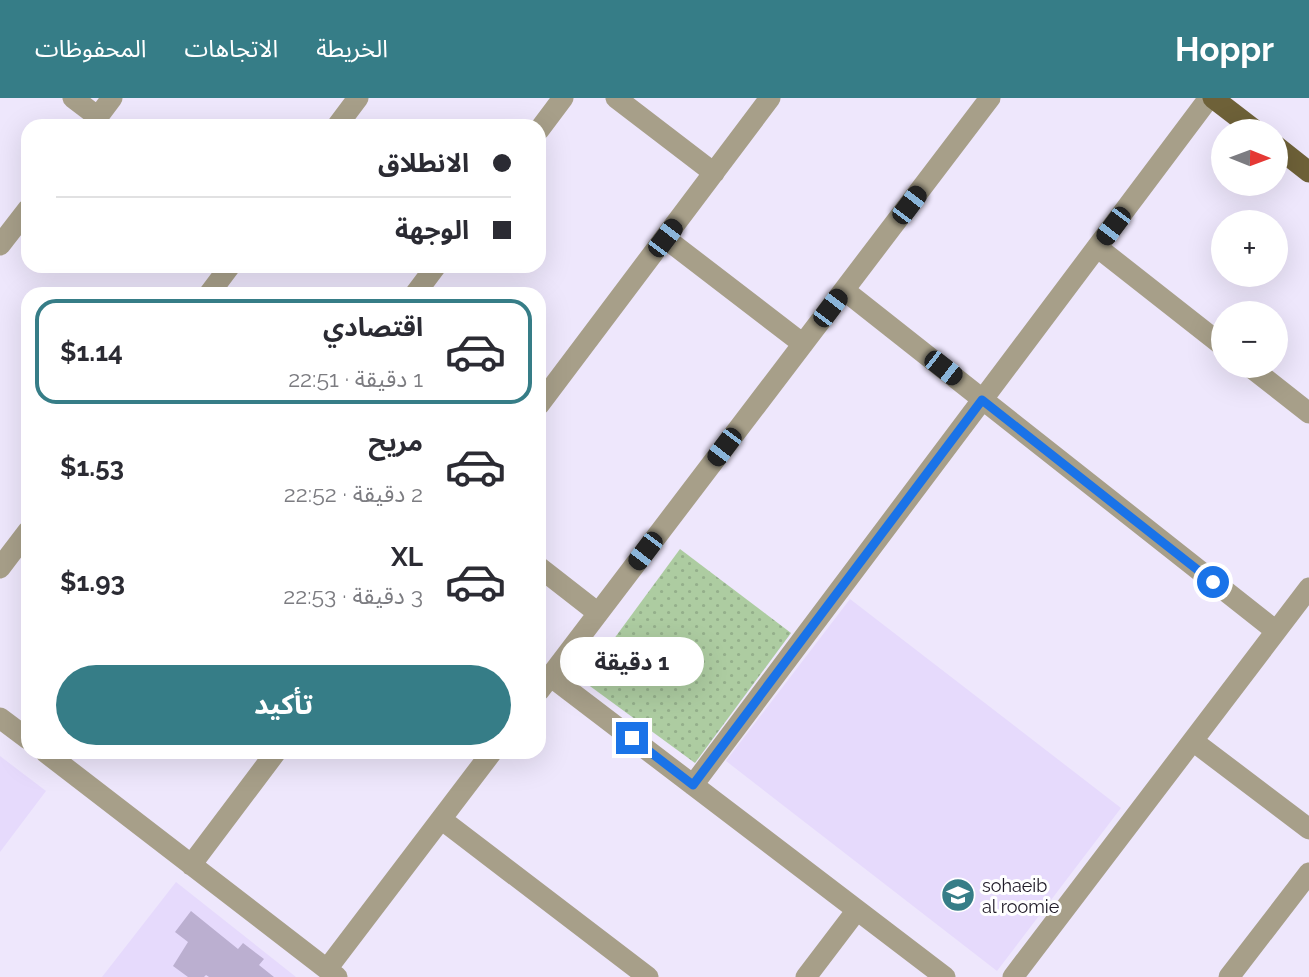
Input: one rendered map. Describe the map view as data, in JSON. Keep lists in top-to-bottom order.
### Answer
{
  "places": {
    "school or university": ["sohaeib al roomie"]
  },
  "north": "right",
  "page": {
    "header": "Hoppr",
    "nav": ["الخريطة", "الاتجاهات", "المحفوظات"],
    "map_buttons": ["+", "−"],
    "banner": ["الانطلاق", "الوجهة"],
    "list": [
      {
        "name": "اقتصادي",
        "note": "1 دقيقة · 22:51",
        "value": "$1.14"
      },
      {
        "name": "مريح",
        "note": "2 دقيقة · 22:52",
        "value": "$1.53"
      },
      {
        "name": "XL",
        "note": "3 دقيقة · 22:53",
        "value": "$1.93"
      }
    ],
    "bubble": "1 دقيقة",
    "buttons": "تأكيد"
  }
}
